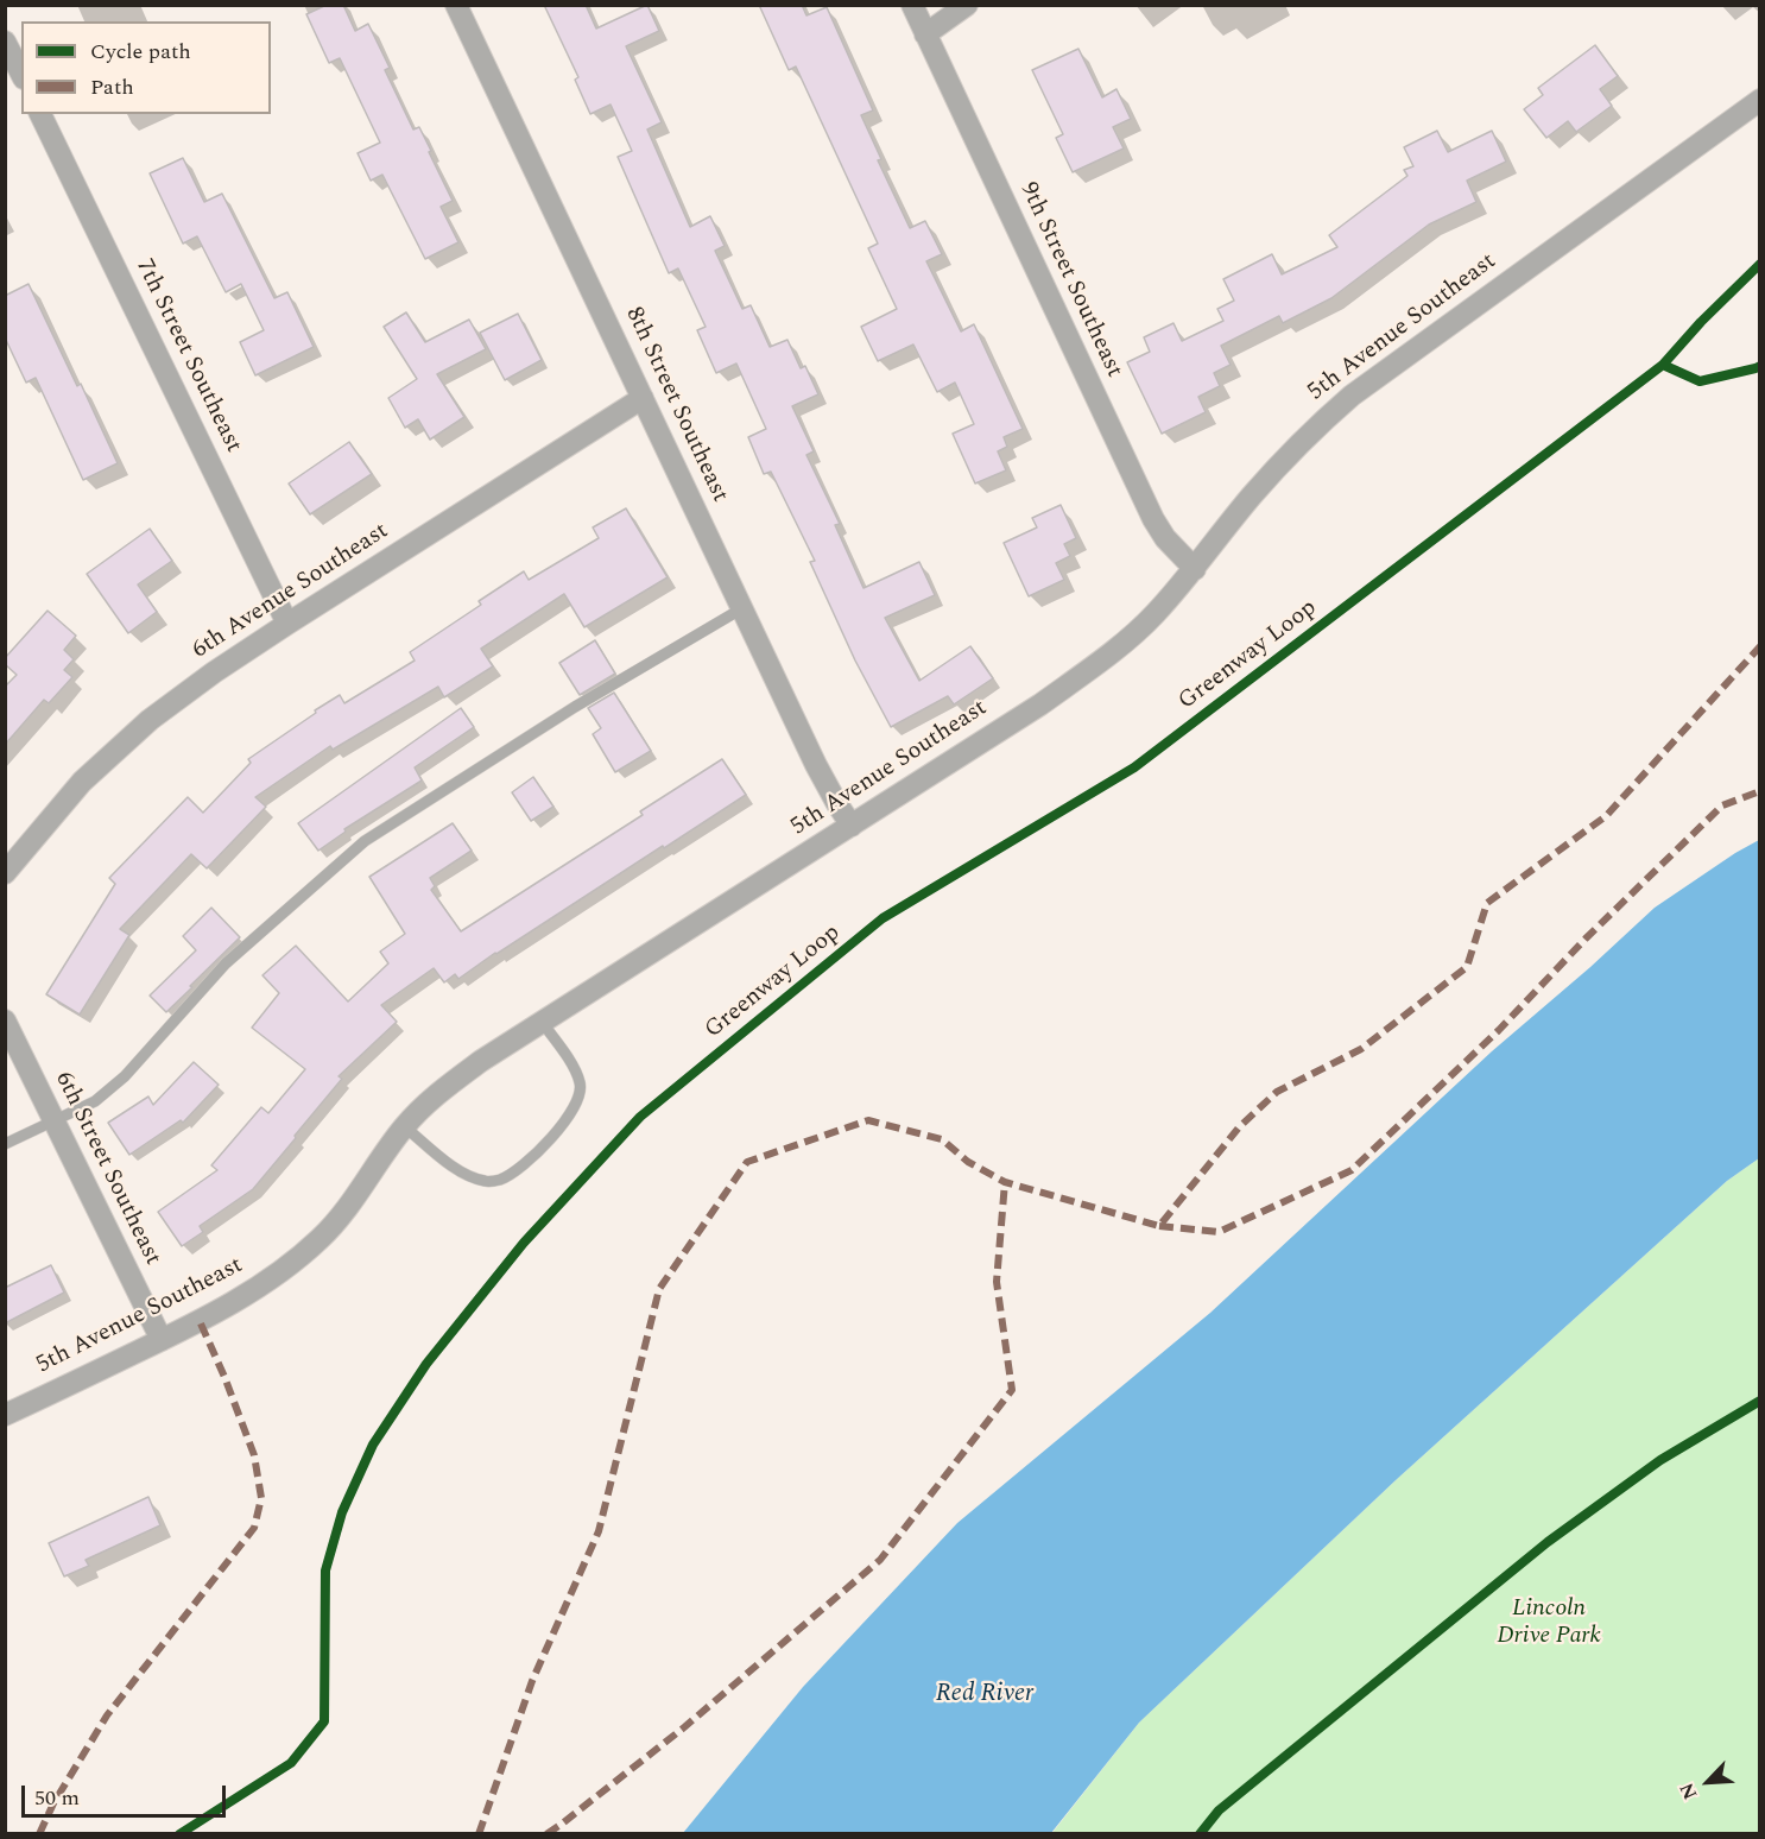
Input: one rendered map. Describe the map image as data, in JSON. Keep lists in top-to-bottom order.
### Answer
{
  "streets": {
    "street": [
      "9th Street Southeast",
      "5th Avenue Southeast",
      "7th Street Southeast",
      "8th Street Southeast",
      "6th Avenue Southeast",
      "6th Street Southeast"
    ],
    "cycle path": ["Greenway Loop"]
  },
  "crossings": [
    ["9th Street Southeast", "5th Avenue Southeast"],
    ["5th Avenue Southeast", "8th Street Southeast"],
    ["5th Avenue Southeast", "6th Street Southeast"],
    ["7th Street Southeast", "6th Avenue Southeast"],
    ["8th Street Southeast", "6th Avenue Southeast"]
  ],
  "water": ["Red River"],
  "parks": ["Lincoln Drive Park"],
  "legend": ["Cycle path", "Path"],
  "scale_bar": "50 m",
  "north": "bottom left"
}
